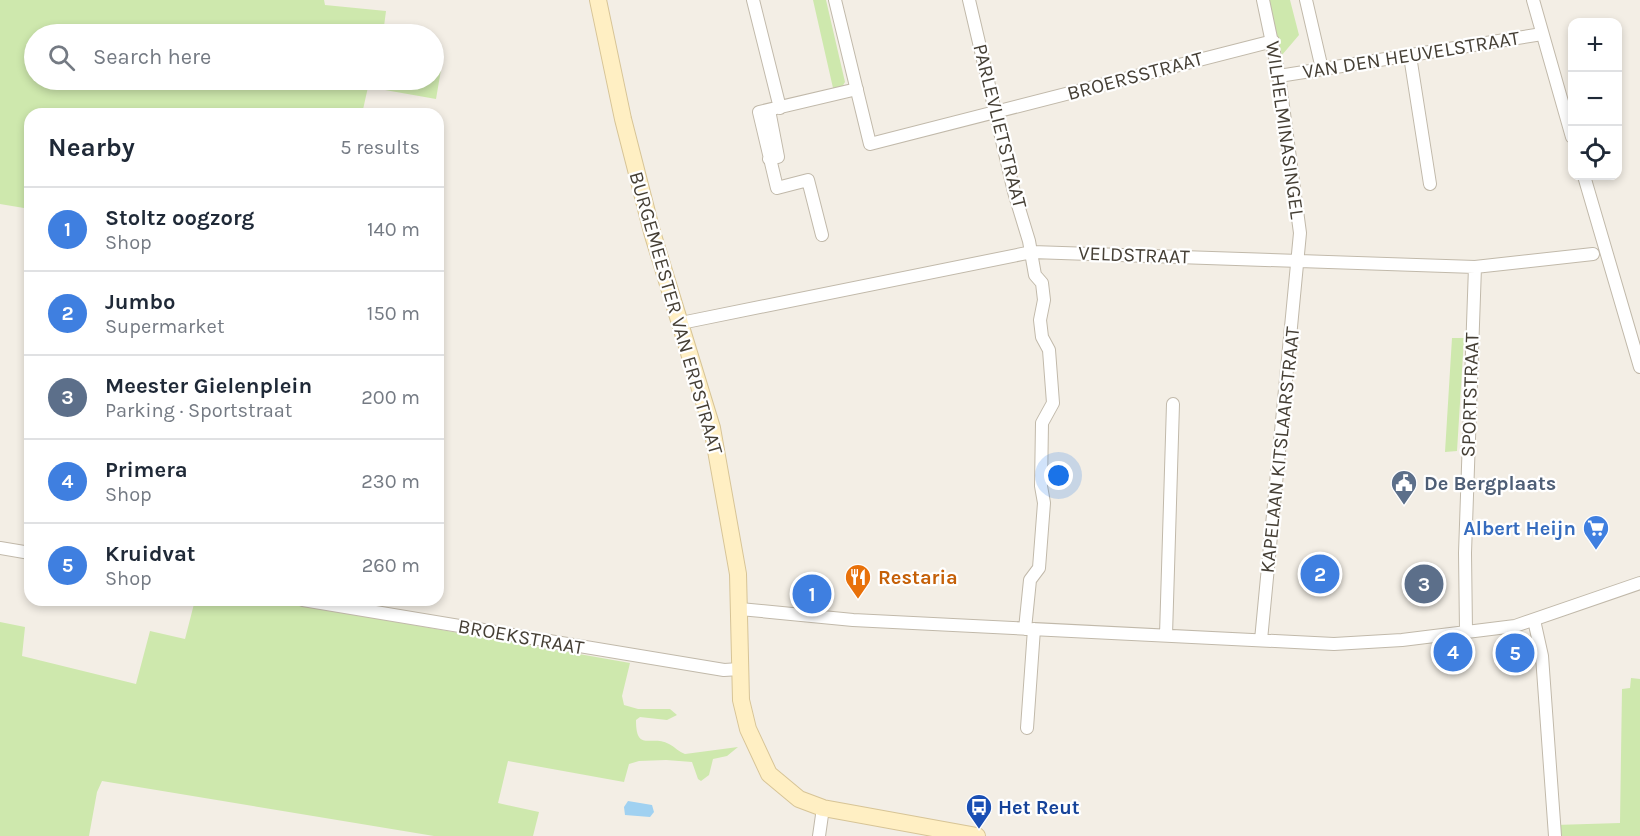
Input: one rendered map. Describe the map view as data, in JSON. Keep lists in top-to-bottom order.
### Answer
{
  "streets": {
    "street": [
      "VAN DEN HEUVELSTRAAT",
      "BROERSSTRAAT",
      "PARLEVLIETSTRAAT",
      "WILHELMINASINGEL",
      "VELDSTRAAT",
      "BURGEMEESTER VAN ERPSTRAAT",
      "SPORTSTRAAT",
      "KAPELAAN KITSLAARSTRAAT",
      "BROEKSTRAAT"
    ]
  },
  "crossings": [
    ["VAN DEN HEUVELSTRAAT", "WILHELMINASINGEL"],
    ["BROERSSTRAAT", "PARLEVLIETSTRAAT"],
    ["BROERSSTRAAT", "WILHELMINASINGEL"],
    ["PARLEVLIETSTRAAT", "VELDSTRAAT"],
    ["WILHELMINASINGEL", "VELDSTRAAT"],
    ["WILHELMINASINGEL", "KAPELAAN KITSLAARSTRAAT"],
    ["VELDSTRAAT", "BURGEMEESTER VAN ERPSTRAAT"],
    ["VELDSTRAAT", "SPORTSTRAAT"],
    ["VELDSTRAAT", "KAPELAAN KITSLAARSTRAAT"],
    ["BURGEMEESTER VAN ERPSTRAAT", "BROEKSTRAAT"]
  ],
  "places": {
    "public building": ["De Bergplaats"],
    "supermarket": ["Albert Heijn"],
    "restaurant": ["Restaria"],
    "bus stop": ["Het Reut"]
  },
  "page": {
    "map_buttons": ["+", "−"],
    "search": "Search here",
    "heading": ["Nearby", "5 results"],
    "list": [
      {
        "mark": "1",
        "name": "Stoltz oogzorg",
        "note": "Shop",
        "value": "140 m"
      },
      {
        "mark": "2",
        "name": "Jumbo",
        "note": "Supermarket",
        "value": "150 m"
      },
      {
        "mark": "3",
        "name": "Meester Gielenplein",
        "note": "Parking · Sportstraat",
        "value": "200 m"
      },
      {
        "mark": "4",
        "name": "Primera",
        "note": "Shop",
        "value": "230 m"
      },
      {
        "mark": "5",
        "name": "Kruidvat",
        "note": "Shop",
        "value": "260 m"
      }
    ],
    "pins": [
      "2",
      "3",
      "1",
      "4",
      "5"
    ]
  }
}
